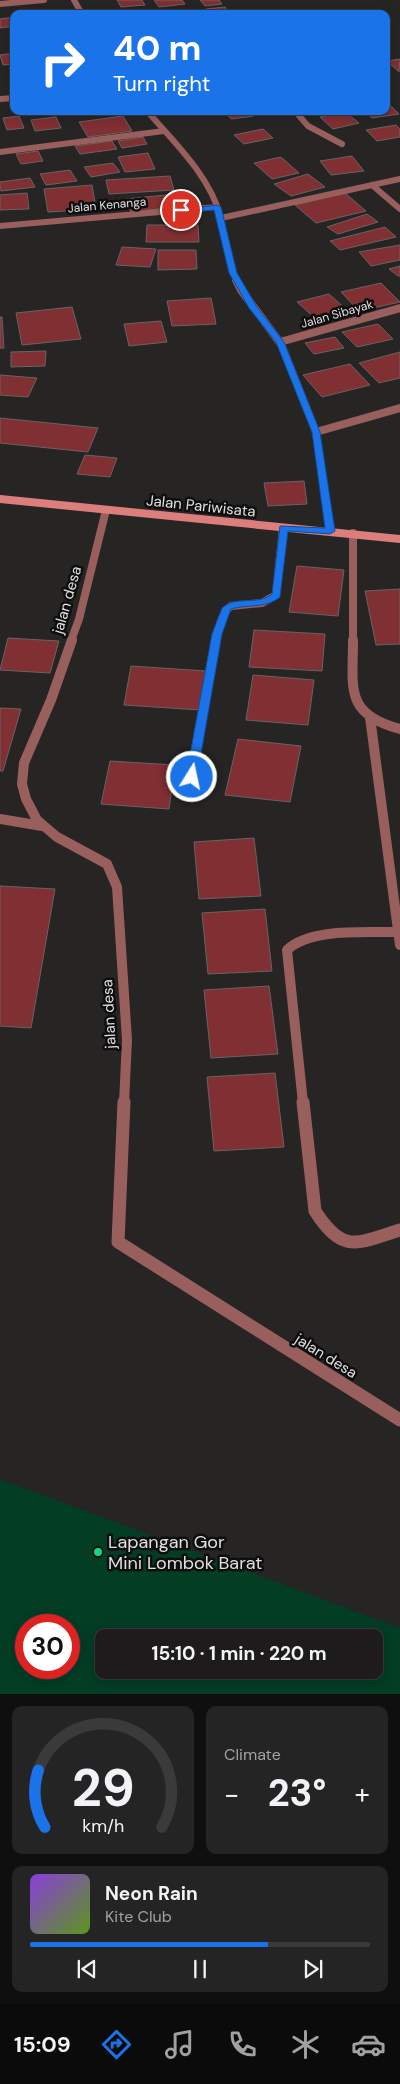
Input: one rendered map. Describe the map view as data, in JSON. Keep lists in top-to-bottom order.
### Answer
{
  "streets": {
    "main road": ["Jalan Pariwisata"],
    "street": ["Jalan Kenanga", "Jalan Sibayak", "jalan desa"]
  },
  "crossings": [
    ["Jalan Pariwisata", "jalan desa"]
  ],
  "places": ["Lapangan Gor Mini Lombok Barat"],
  "page": {
    "turn": ["40 m", "Turn right"],
    "limit": "30",
    "trip": "15:10 · 1 min · 220 m",
    "tile": "Climate",
    "heat": ["−", "23°", "+"],
    "song": ["Neon Rain", "Kite Club"],
    "tabs": "15:09",
    "gauge": ["29", "km/h"]
  }
}
